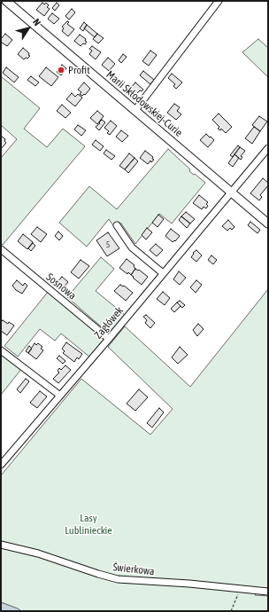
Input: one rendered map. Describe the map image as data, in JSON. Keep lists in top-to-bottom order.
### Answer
{
  "streets": {
    "street": [
      "Marii Skłodowskiej-Curie",
      "Sosnowa",
      "Zagłówek",
      "Świerkowa"
    ]
  },
  "crossings": [
    ["Marii Skłodowskiej-Curie", "Zagłówek"],
    ["Sosnowa", "Zagłówek"]
  ],
  "parks": ["Lasy Lublinieckie"],
  "places": ["Profit"],
  "house_numbers": ["5"],
  "north": "top right"
}
